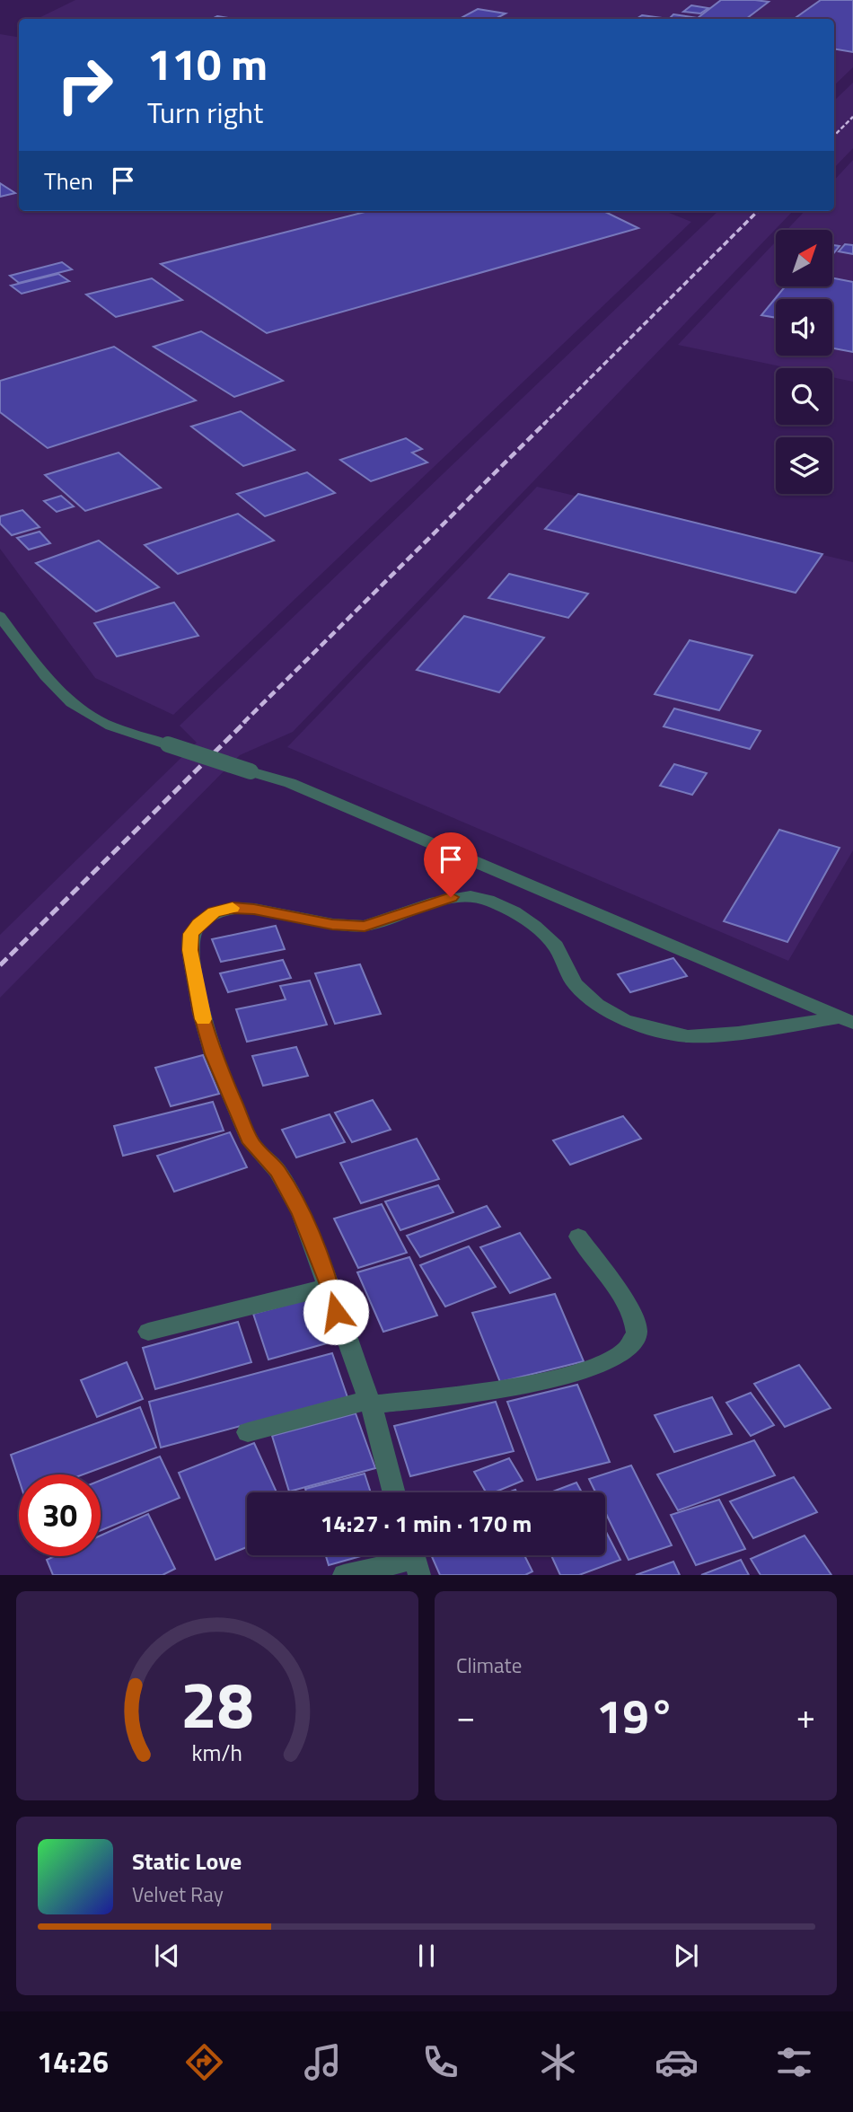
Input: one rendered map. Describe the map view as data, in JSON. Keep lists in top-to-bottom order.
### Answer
{
  "north": "top right",
  "page": {
    "turn": ["110 m", "Turn right"],
    "then": "Then",
    "limit": "30",
    "trip": "14:27 · 1 min · 170 m",
    "tile": "Climate",
    "heat": ["−", "19°", "+"],
    "song": ["Static Love", "Velvet Ray"],
    "tabs": "14:26",
    "gauge": ["28", "km/h"]
  }
}
